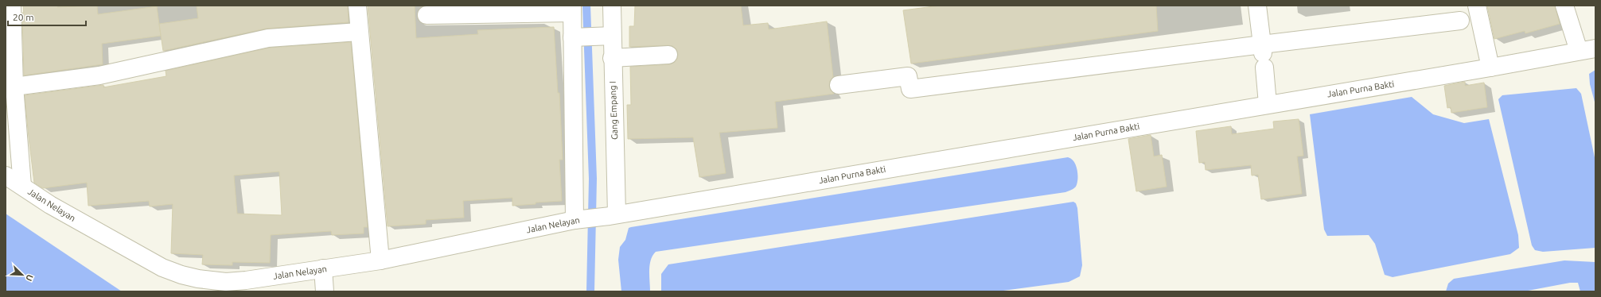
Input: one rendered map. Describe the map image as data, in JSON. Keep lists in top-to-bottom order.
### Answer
{
  "streets": {
    "street": ["Jalan Purna Bakti", "Gang Empang I", "Jalan Nelayan"]
  },
  "crossings": [
    ["Jalan Purna Bakti", "Gang Empang I"],
    ["Jalan Purna Bakti", "Jalan Nelayan"],
    ["Gang Empang I", "Jalan Nelayan"]
  ],
  "scale_bar": "20 m",
  "north": "bottom right"
}
